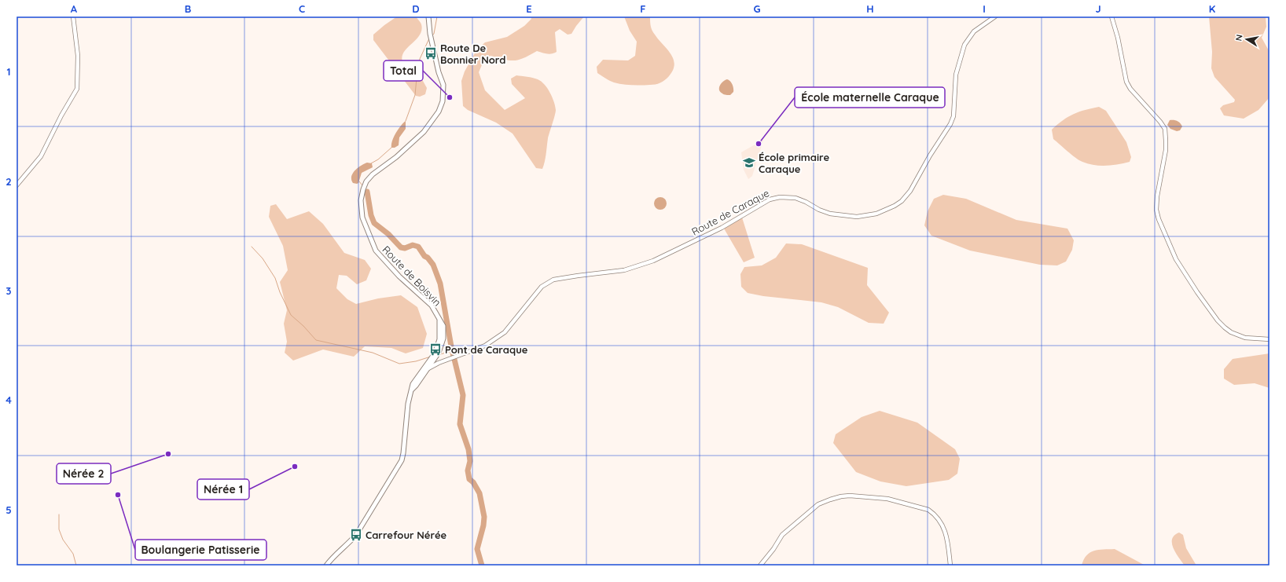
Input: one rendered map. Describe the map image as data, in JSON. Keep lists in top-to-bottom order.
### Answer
{
  "streets": {
    "main road": ["Route de Boisvin"],
    "street": ["Route de Caraque"]
  },
  "crossings": [
    ["Route de Caraque", "Route de Boisvin"]
  ],
  "places": {
    "bus stop": ["Route De Bonnier Nord", "Pont de Caraque", "Carrefour Nérée"],
    "other": [
      "Total",
      "École maternelle Caraque",
      "Nérée 2",
      "Nérée 1",
      "Boulangerie Patisserie"
    ],
    "school or university": ["École primaire Caraque"]
  },
  "north": "left",
  "grid": {
    "columns": [
      "A",
      "B",
      "C",
      "D",
      "E",
      "F",
      "G",
      "H",
      "I",
      "J",
      "K"
    ],
    "rows": [
      "1",
      "2",
      "3",
      "4",
      "5"
    ]
  }
}
